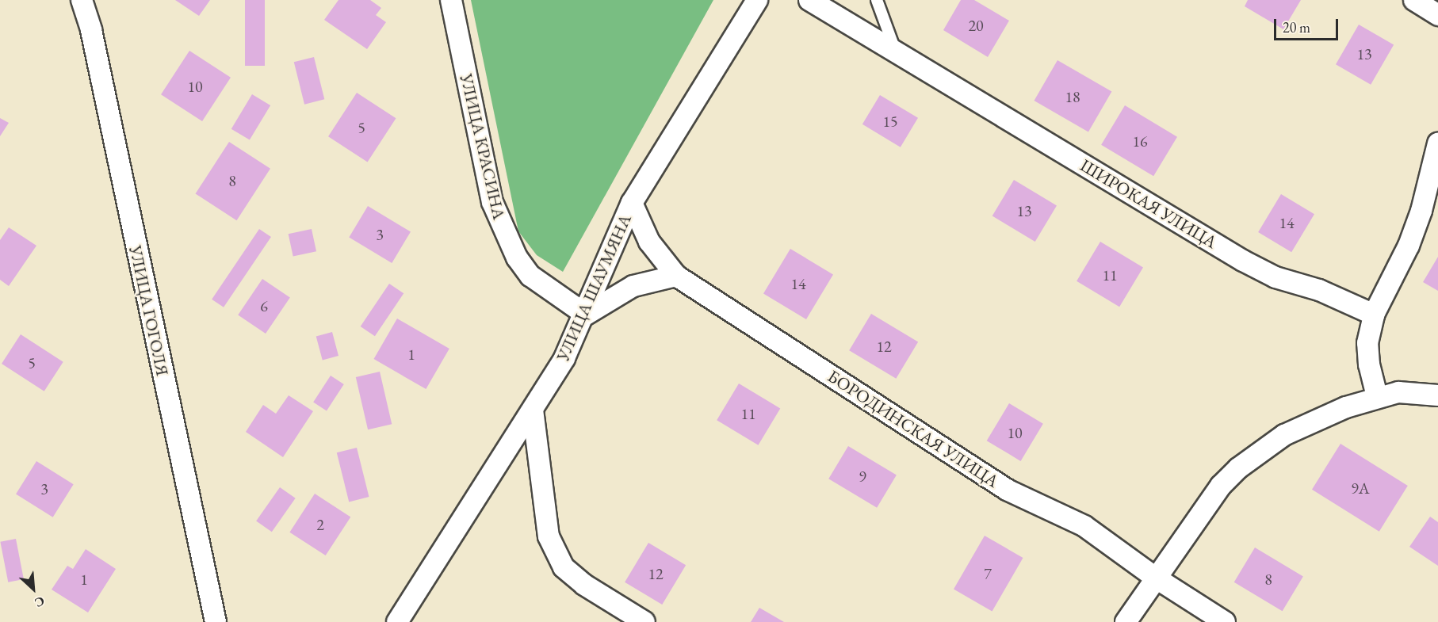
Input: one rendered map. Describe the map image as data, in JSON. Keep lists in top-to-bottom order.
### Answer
{
  "streets": {
    "street": [
      "УЛИЦА КРАСИНА",
      "ШИРОКАЯ УЛИЦА",
      "УЛИЦА ШАУМЯНА",
      "УЛИЦА ГОГОЛЯ",
      "БОРОДИНСКАЯ УЛИЦА"
    ]
  },
  "crossings": [
    ["УЛИЦА КРАСИНА", "УЛИЦА ШАУМЯНА"],
    ["УЛИЦА ШАУМЯНА", "БОРОДИНСКАЯ УЛИЦА"]
  ],
  "house_numbers": [
    "20",
    "13",
    "10",
    "18",
    "15",
    "5",
    "16",
    "8",
    "13",
    "14",
    "3",
    "11",
    "14",
    "6",
    "12",
    "1",
    "5",
    "11",
    "10",
    "9",
    "9А",
    "3",
    "2",
    "12",
    "7",
    "1",
    "8"
  ],
  "scale_bar": "20 m",
  "north": "bottom right"
}
